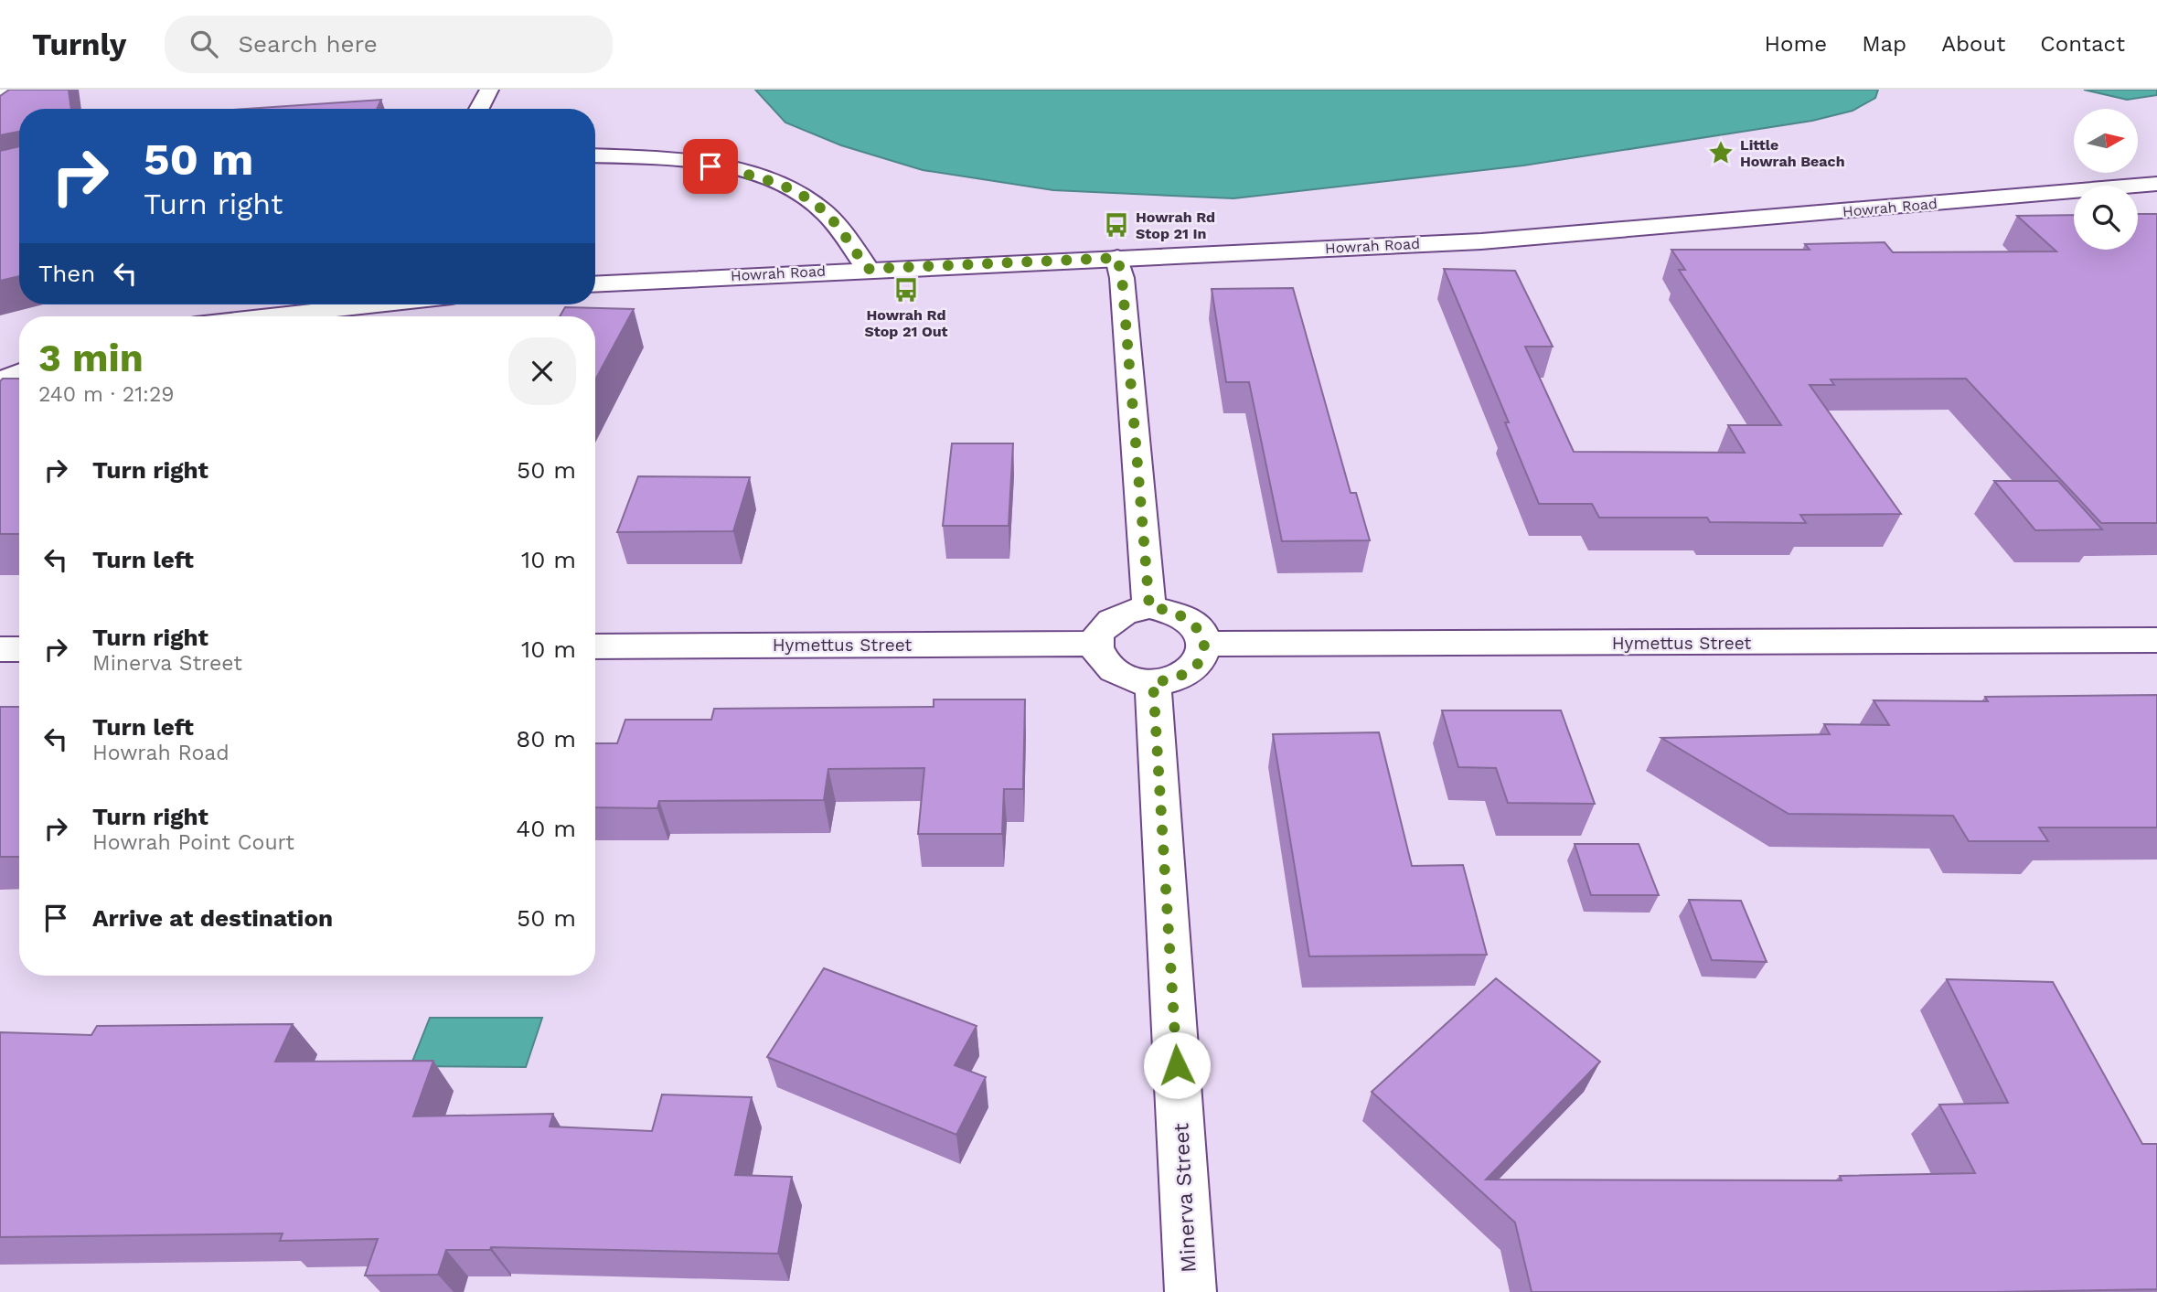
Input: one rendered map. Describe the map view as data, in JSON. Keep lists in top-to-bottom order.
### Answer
{
  "streets": {
    "street": ["Howrah Road", "Hymettus Street", "Minerva Street"]
  },
  "crossings": [
    ["Hymettus Street", "Minerva Street"]
  ],
  "places": {
    "place": ["Little Howrah Beach"],
    "bus stop": ["Howrah Rd Stop 21 In", "Howrah Rd Stop 21 Out"]
  },
  "north": "right",
  "page": {
    "header": "Turnly",
    "search": "Search here",
    "nav": [
      "Home",
      "Map",
      "About",
      "Contact"
    ],
    "turn": ["50 m", "Turn right"],
    "then": "Then",
    "heading": ["3 min", "240 m · 21:29"],
    "list": [
      {
        "name": "Turn right",
        "value": "50 m"
      },
      {
        "name": "Turn left",
        "value": "10 m"
      },
      {
        "name": "Turn right",
        "note": "Minerva Street",
        "value": "10 m"
      },
      {
        "name": "Turn left",
        "note": "Howrah Road",
        "value": "80 m"
      },
      {
        "name": "Turn right",
        "note": "Howrah Point Court",
        "value": "40 m"
      },
      {
        "name": "Arrive at destination",
        "value": "50 m"
      }
    ]
  }
}
